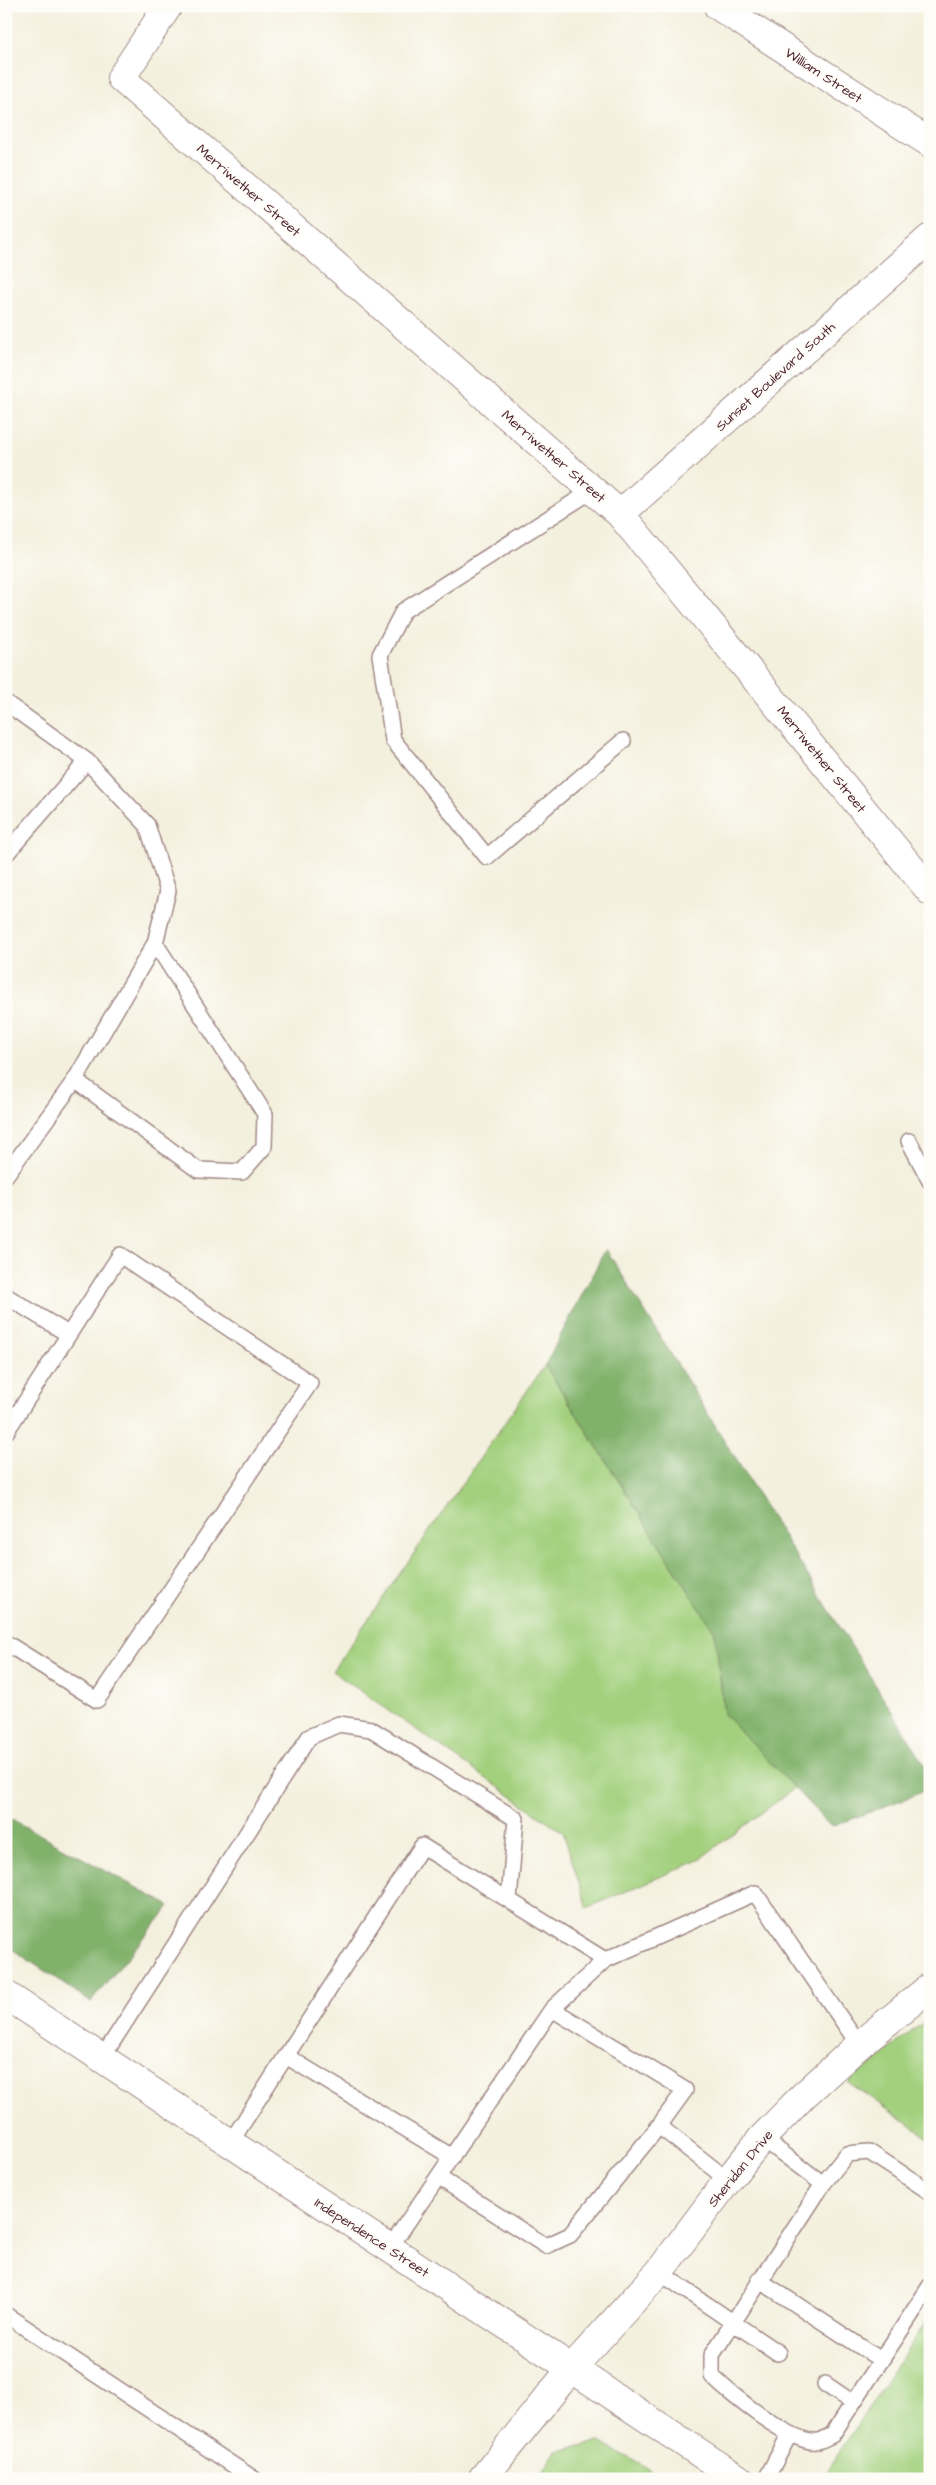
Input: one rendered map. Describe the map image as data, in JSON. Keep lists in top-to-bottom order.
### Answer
{
  "streets": {
    "street": [
      "William Street",
      "Merriwether Street",
      "Sunset Boulevard South",
      "Sheridan Drive",
      "Independence Street"
    ]
  },
  "crossings": [
    ["Merriwether Street", "Sunset Boulevard South"],
    ["Sheridan Drive", "Independence Street"]
  ]
}
